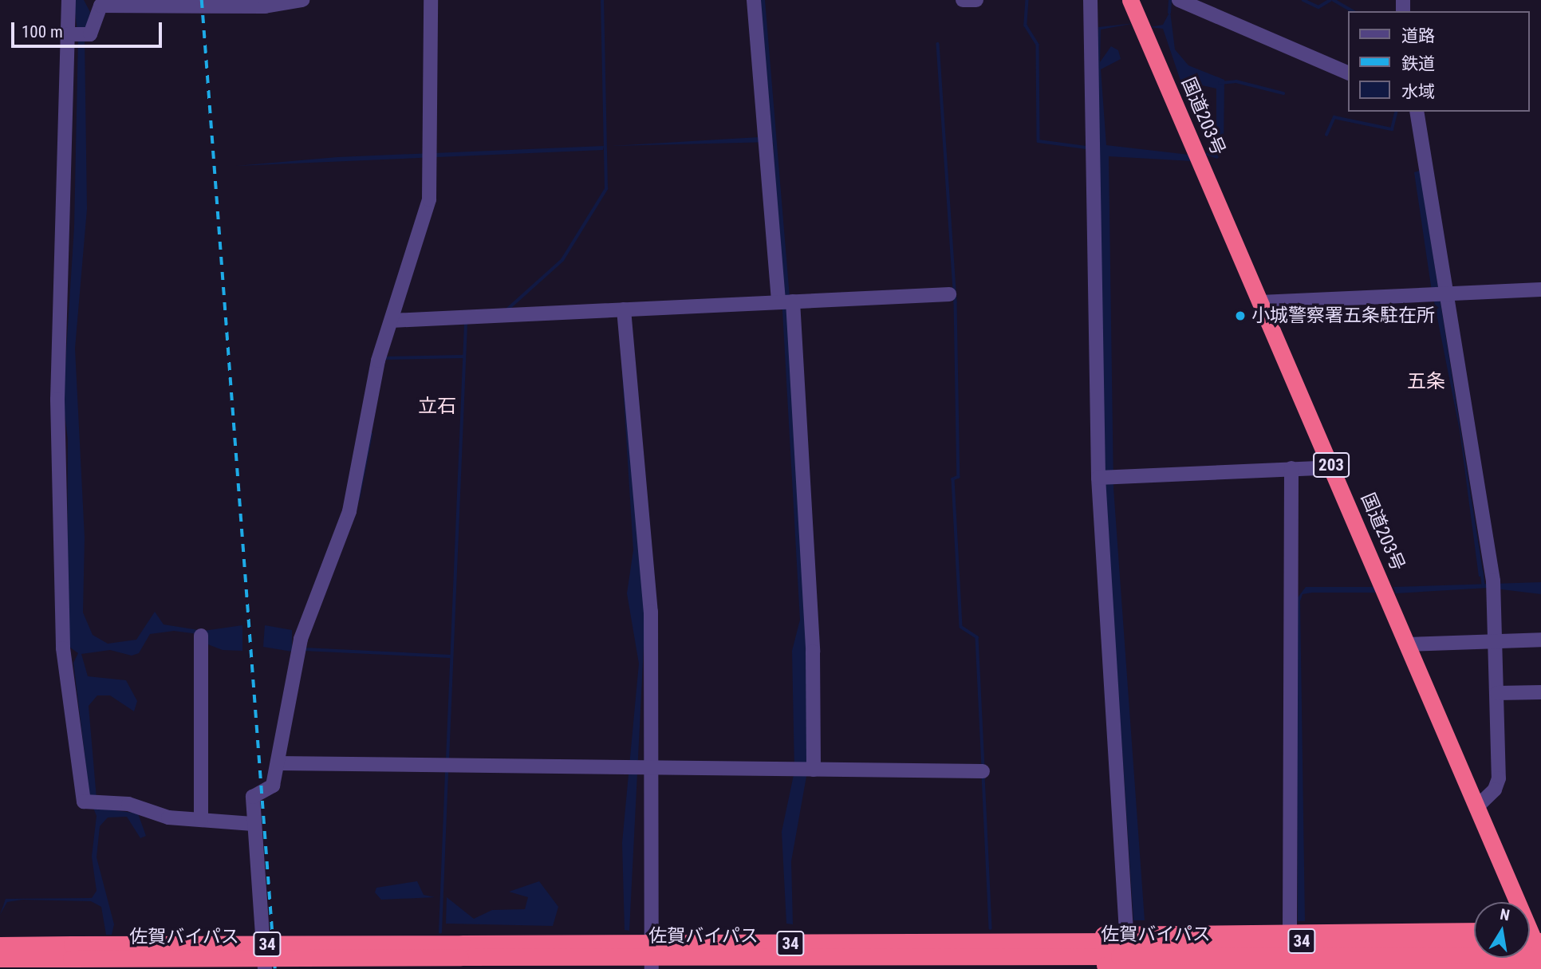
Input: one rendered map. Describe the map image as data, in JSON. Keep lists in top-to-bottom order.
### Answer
{
  "streets": {
    "highway": [
      "国道203号",
      "203",
      "佐賀バイパス",
      "34"
    ]
  },
  "crossings": [
    ["国道203号", "佐賀バイパス"]
  ],
  "districts": ["五条", "立石"],
  "places": ["小城警察署五条駐在所"],
  "legend": ["道路", "鉄道", "水域"],
  "scale_bar": "100 m",
  "north": "top"
}
